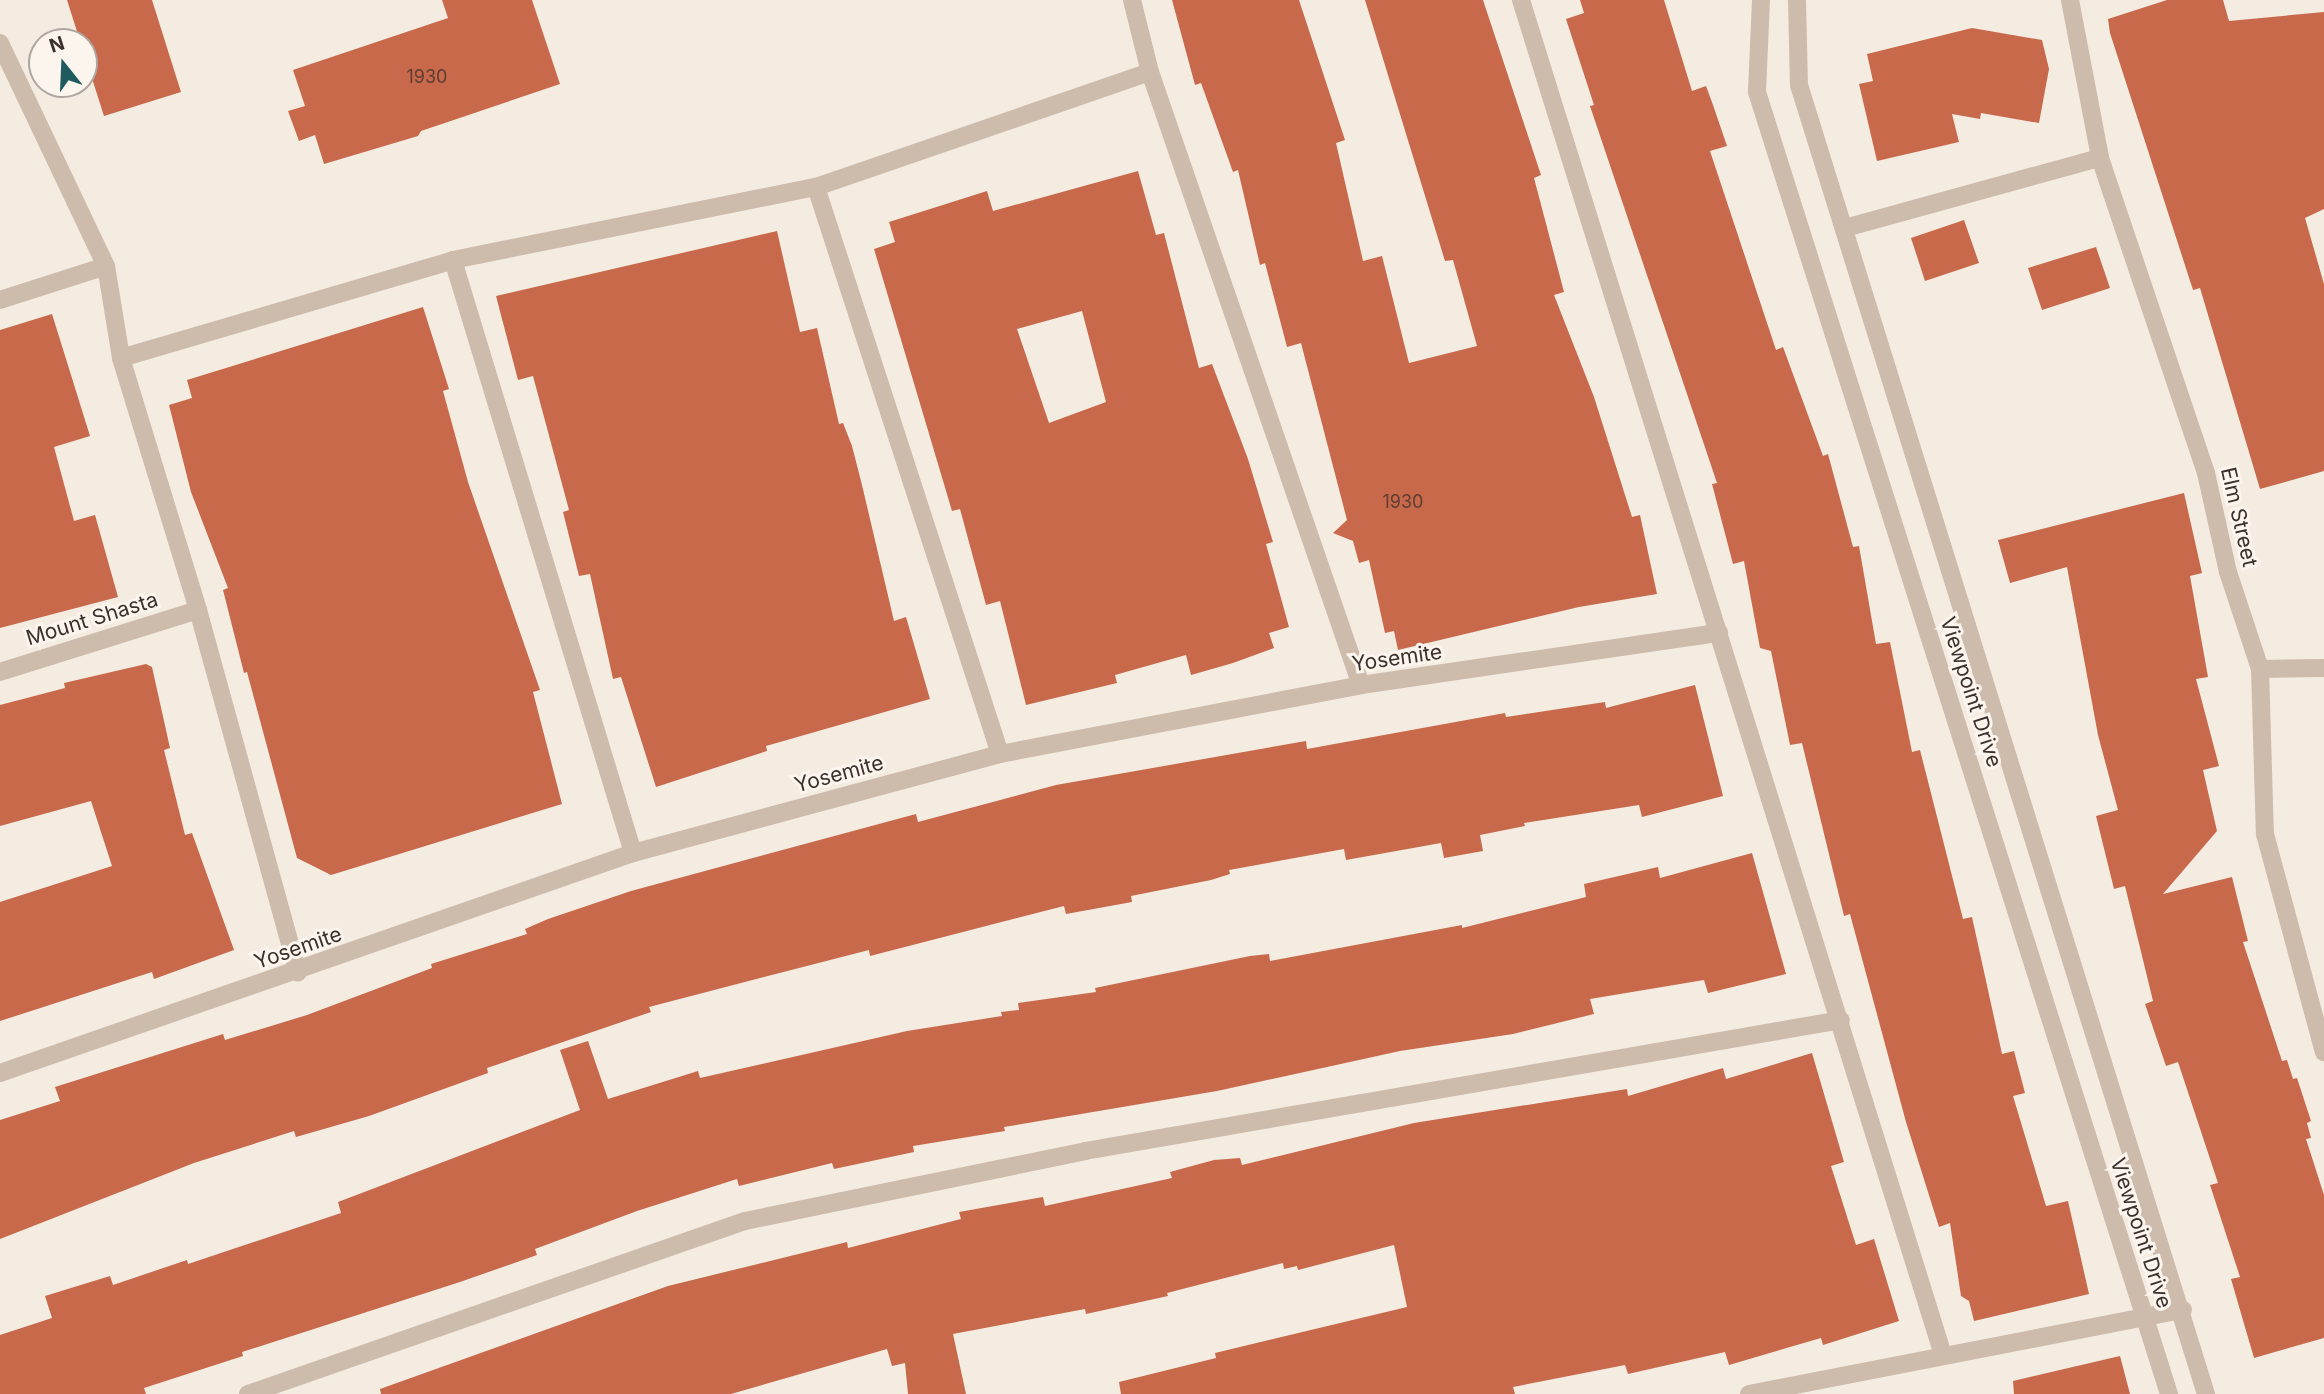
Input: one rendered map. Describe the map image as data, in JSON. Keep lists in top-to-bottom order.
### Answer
{
  "streets": {
    "street": [
      "Elm Street",
      "Mount Shasta",
      "Yosemite",
      "Viewpoint Drive"
    ]
  },
  "house_numbers": ["1930", "1930"],
  "north": "top"
}
